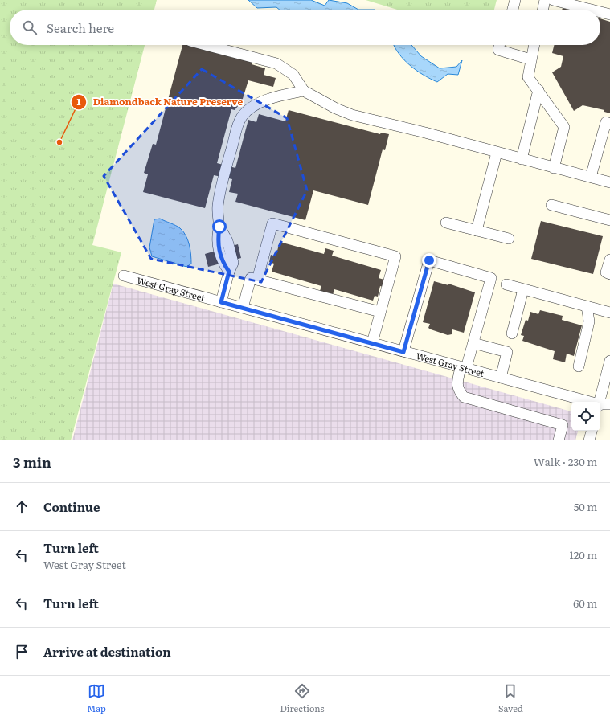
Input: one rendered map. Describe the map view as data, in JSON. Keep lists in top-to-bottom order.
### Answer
{
  "streets": {
    "street": ["West Gray Street"]
  },
  "places": ["Diamondback Nature Preserve"],
  "page": {
    "search": "Search here",
    "heading": ["3 min", "Walk · 230 m"],
    "list": [
      ["Continue", "50 m"],
      ["Turn left", "West Gray Street", "120 m"],
      ["Turn left", "60 m"],
      "Arrive at destination"
    ],
    "nav": ["Map", "Directions", "Saved"]
  }
}
